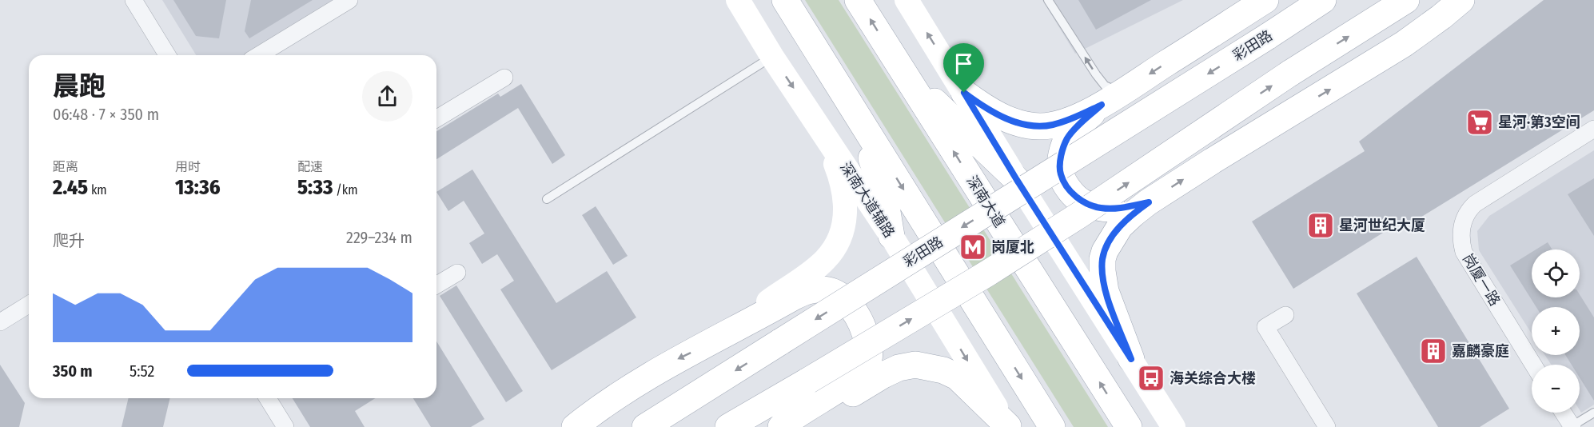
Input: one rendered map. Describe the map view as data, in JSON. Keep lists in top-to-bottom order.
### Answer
{
  "streets": {
    "main road": ["彩田路", "深南大道辅路", "深南大道"],
    "street": ["岗厦一路"]
  },
  "places": {
    "supermarket": ["星河·第3空间"],
    "building": ["星河世纪大厦", "嘉麟豪庭"],
    "metro station": ["岗厦北"],
    "bus stop": ["海关综合大楼"]
  },
  "page": {
    "heading": ["晨跑", "06:48 · 7 × 350 m"],
    "stats": [
      ["距离", "2.45 km"],
      ["用时", "13:36"],
      ["配速", "5:33 /km"]
    ],
    "chart": ["爬升", "229–234 m"],
    "map_buttons": ["+", "−"],
    "list": [
      {
        "name": "350 m",
        "note": "5:52"
      }
    ]
  }
}
